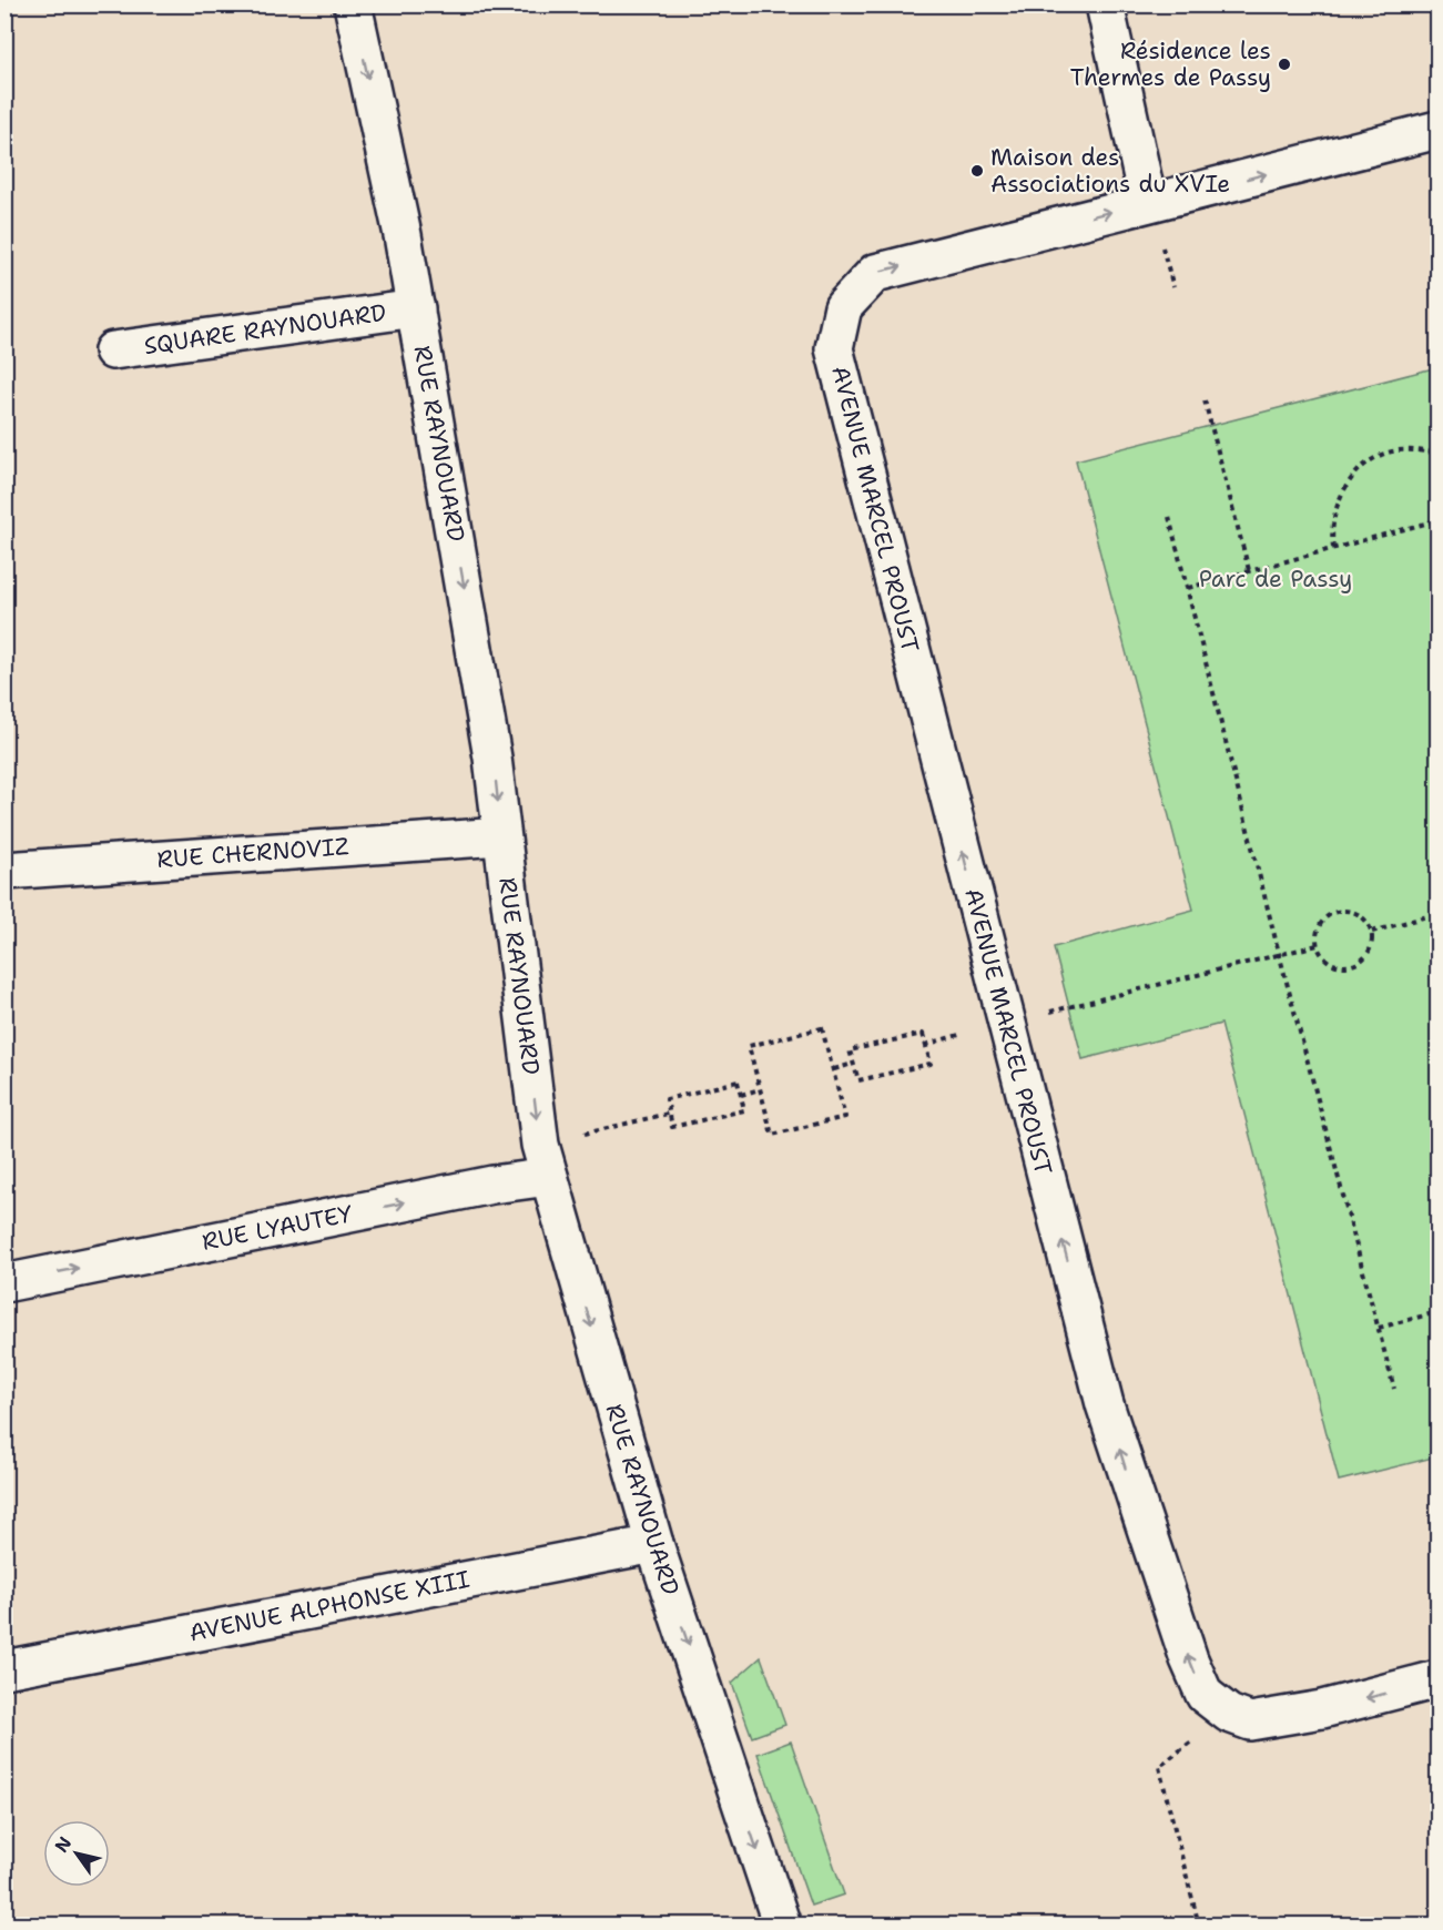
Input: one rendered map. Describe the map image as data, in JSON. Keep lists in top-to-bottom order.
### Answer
{
  "streets": {
    "street": [
      "SQUARE RAYNOUARD",
      "RUE RAYNOUARD",
      "AVENUE MARCEL PROUST",
      "RUE CHERNOVIZ",
      "RUE LYAUTEY",
      "AVENUE ALPHONSE XIII"
    ]
  },
  "crossings": [
    ["SQUARE RAYNOUARD", "RUE RAYNOUARD"],
    ["RUE RAYNOUARD", "RUE CHERNOVIZ"],
    ["RUE RAYNOUARD", "RUE LYAUTEY"],
    ["RUE RAYNOUARD", "AVENUE ALPHONSE XIII"]
  ],
  "one_way": ["RUE RAYNOUARD", "AVENUE MARCEL PROUST", "RUE LYAUTEY"],
  "parks": ["Parc de Passy"],
  "places": ["Résidence les Thermes de Passy", "Maison des Associations du XVIe"],
  "north": "top left"
}
